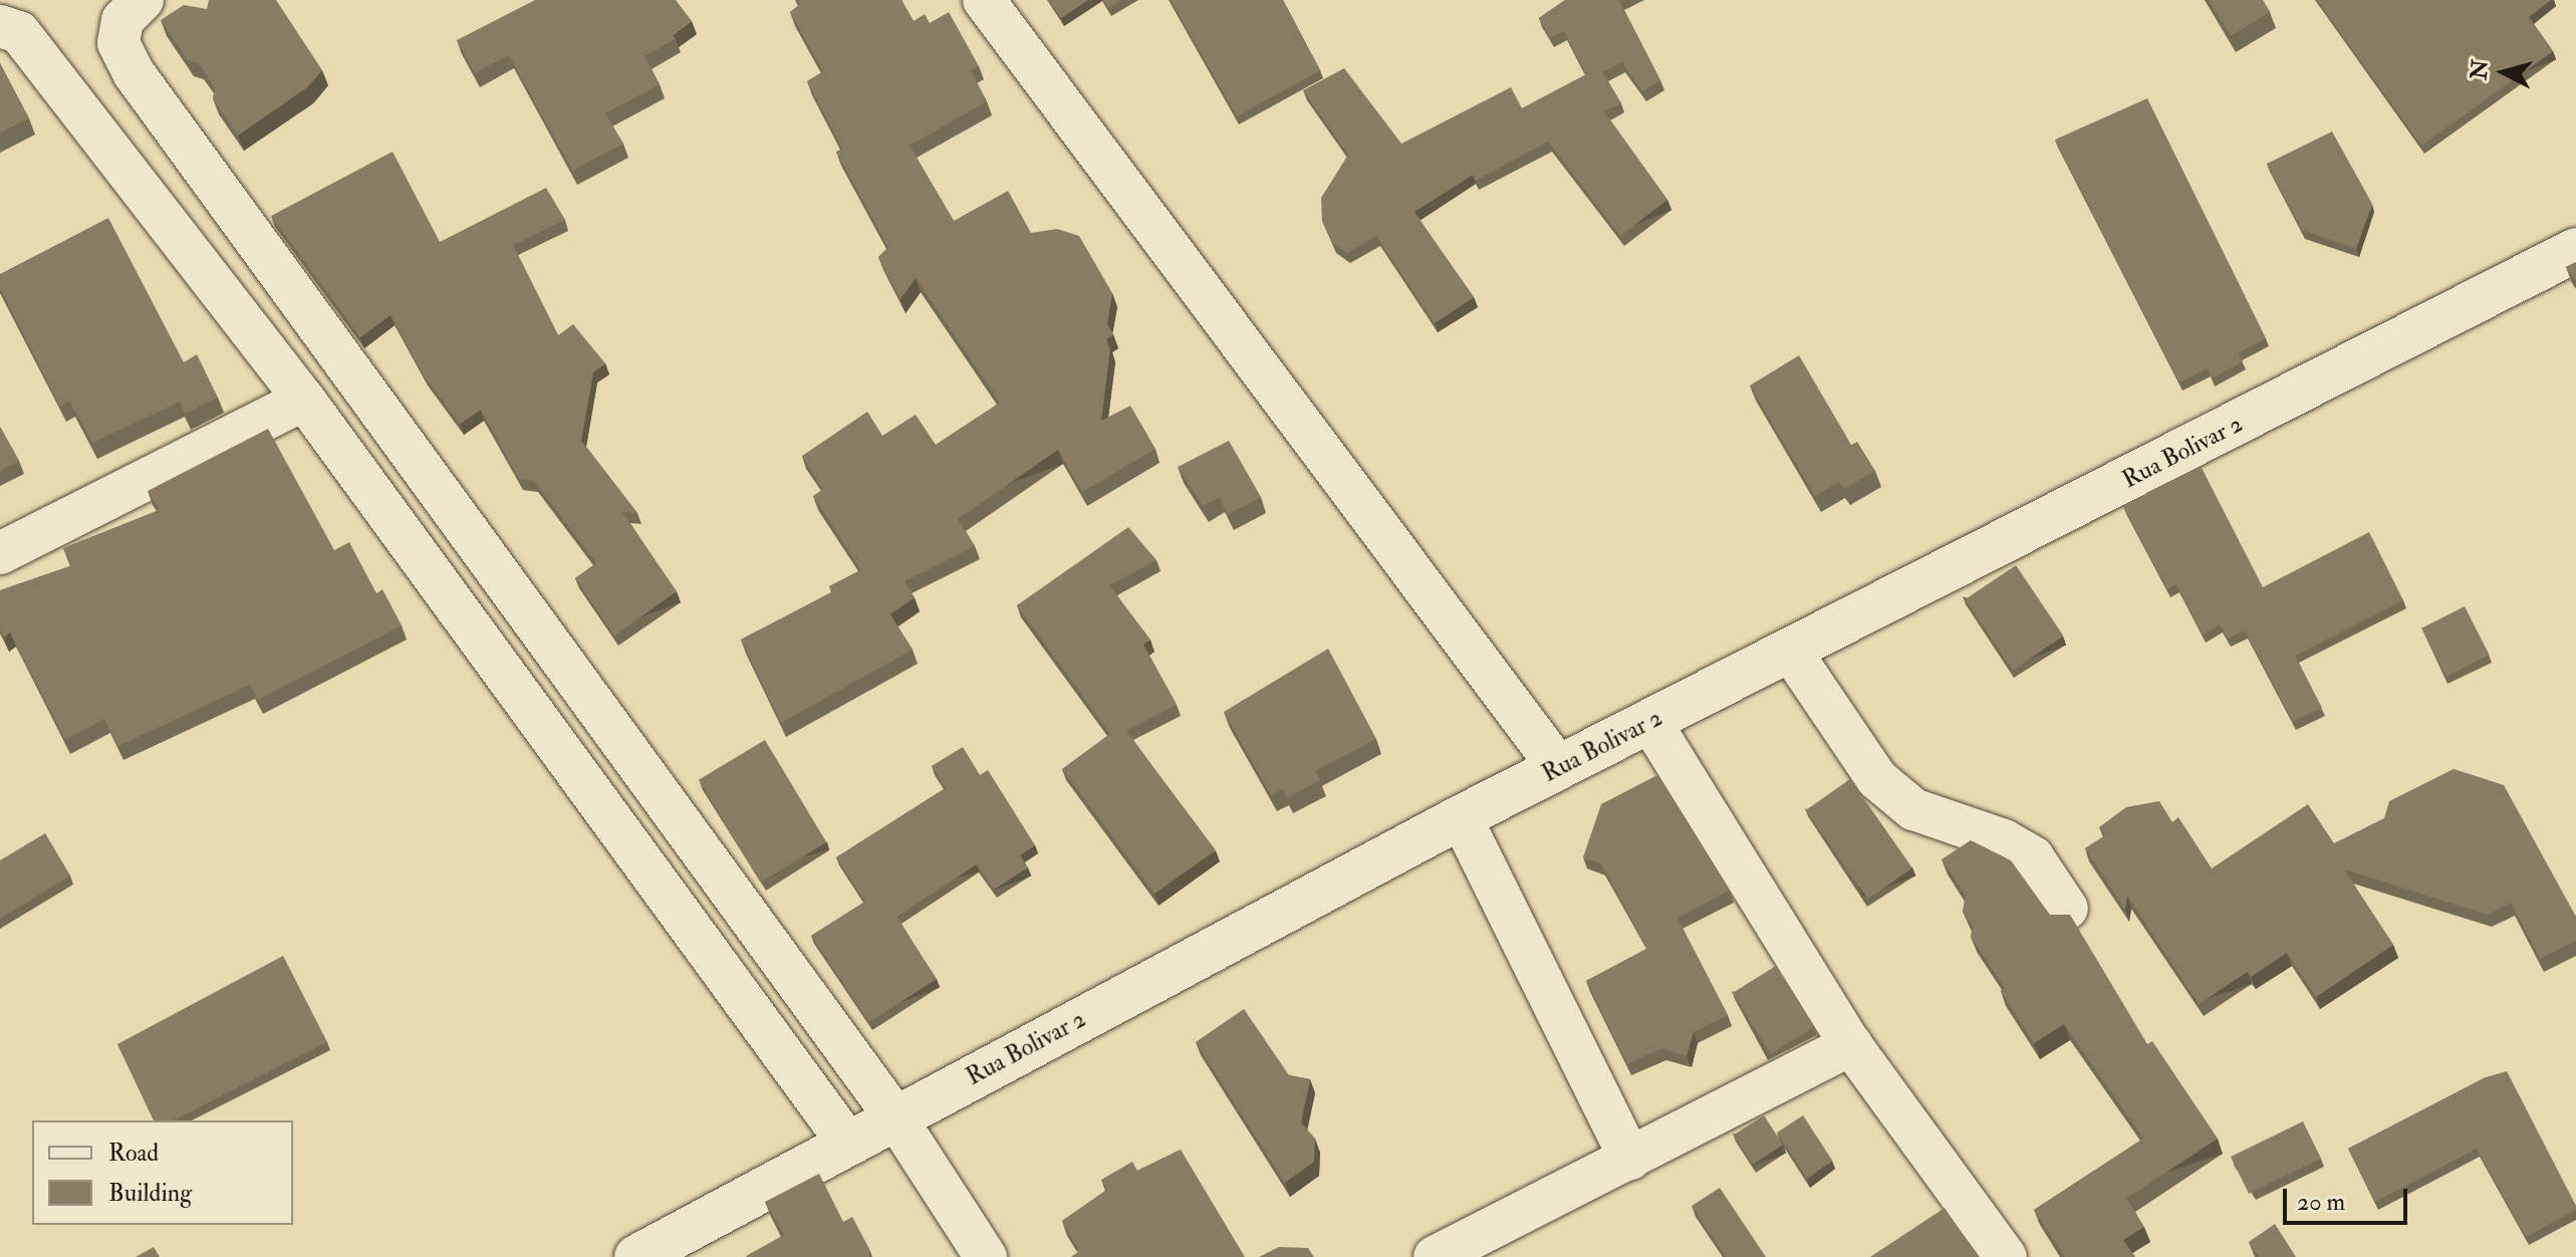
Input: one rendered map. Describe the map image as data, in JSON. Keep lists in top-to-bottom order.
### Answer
{
  "streets": {
    "street": ["Rua Bolivar 2"]
  },
  "legend": ["Road", "Building"],
  "scale_bar": "20 m",
  "north": "left"
}
